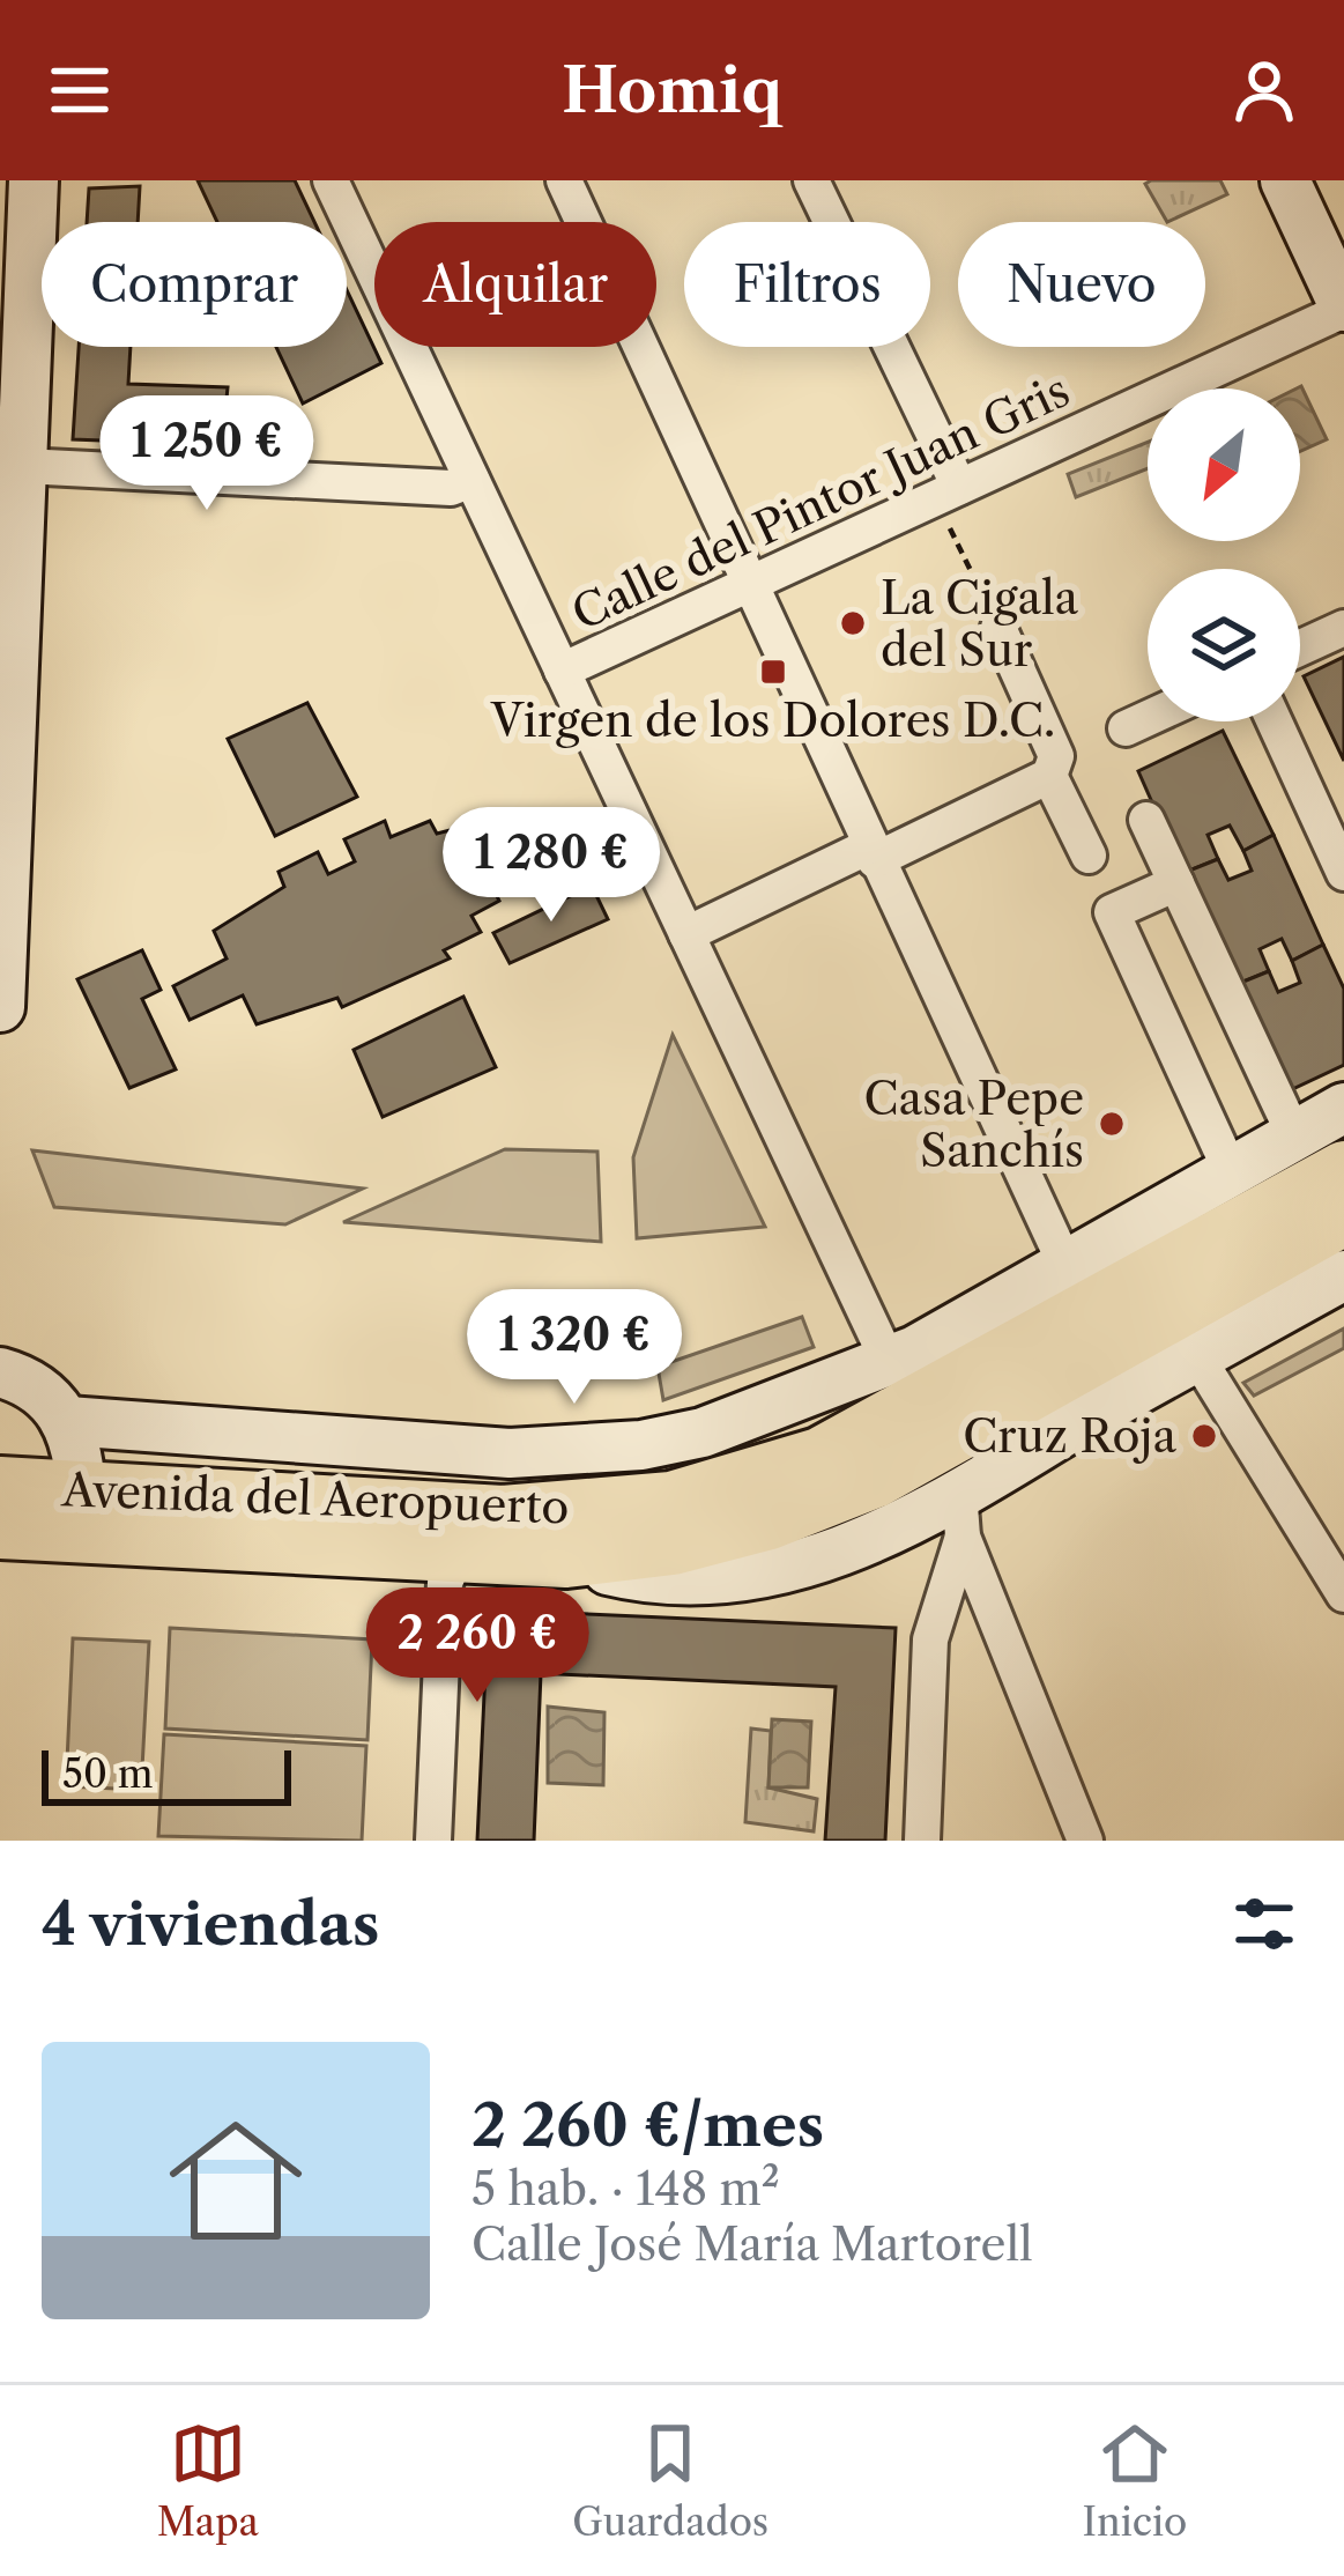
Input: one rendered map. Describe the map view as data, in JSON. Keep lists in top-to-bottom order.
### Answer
{
  "streets": {
    "main road": ["Avenida del Aeropuerto"],
    "street": ["Calle del Pintor Juan Gris"]
  },
  "places": {
    "other": ["La Cigala del Sur", "Casa Pepe Sanchís", "Cruz Roja"],
    "transit": ["Virgen de los Dolores D.C."]
  },
  "scale_bar": "50 m",
  "north": "bottom left",
  "page": {
    "header": "Homiq",
    "chip": [
      "Comprar",
      "Alquilar",
      "Filtros",
      "Nuevo"
    ],
    "price": [
      "1 250 €",
      "1 280 €",
      "1 320 €",
      "2 260 €"
    ],
    "scale": "50 m",
    "heading": "4 viviendas",
    "list": [
      {
        "name": "2 260 €/mes",
        "note": "5 hab. · 148 m² · Calle José María Martorell"
      }
    ],
    "tabs": ["Mapa", "Guardados", "Inicio"]
  }
}
